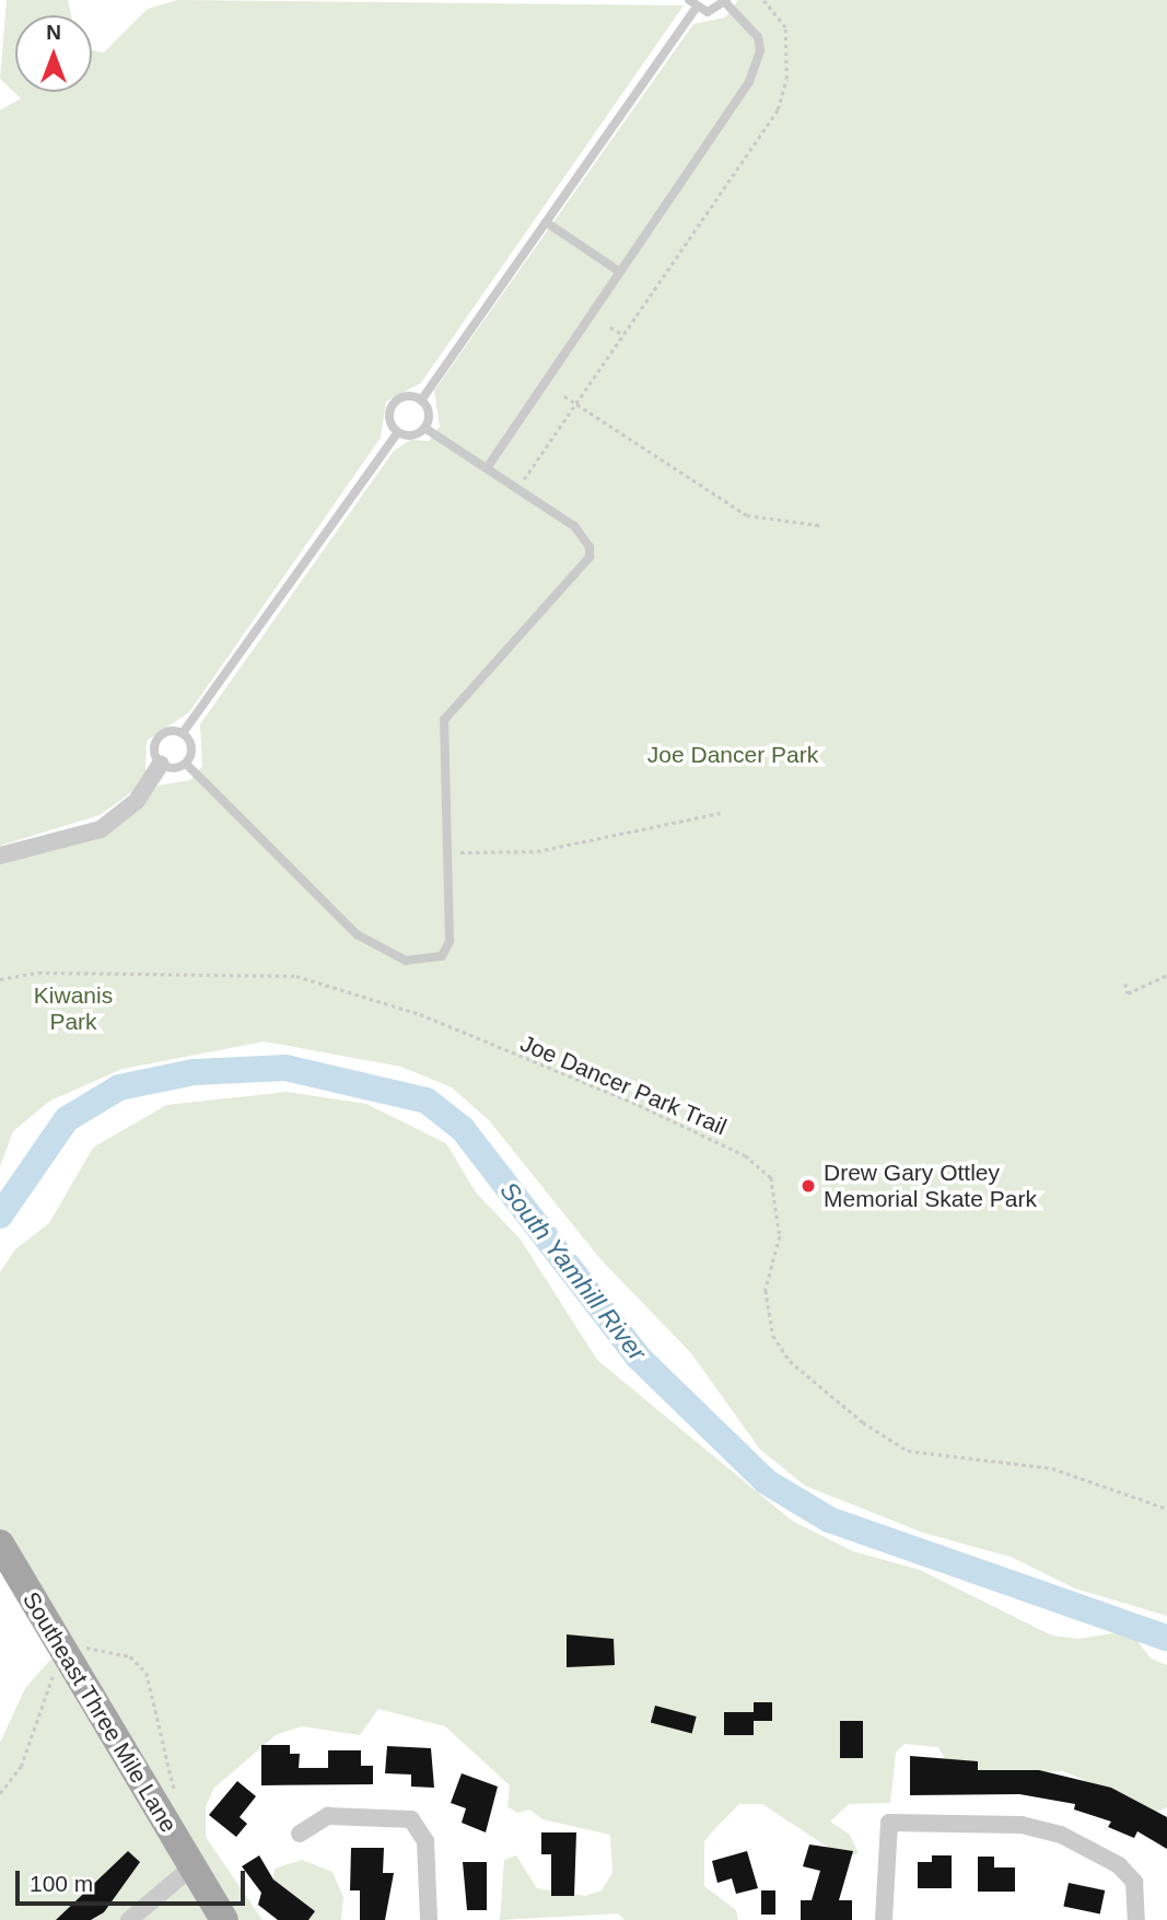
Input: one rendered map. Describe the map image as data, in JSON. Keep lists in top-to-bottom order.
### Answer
{
  "streets": {
    "main road": ["Southeast Three Mile Lane"],
    "path": ["Joe Dancer Park Trail"]
  },
  "water": ["South Yamhill River"],
  "parks": ["Joe Dancer Park", "Kiwanis Park"],
  "places": ["Drew Gary Ottley Memorial Skate Park"],
  "scale_bar": "100 m",
  "north": "top"
}
